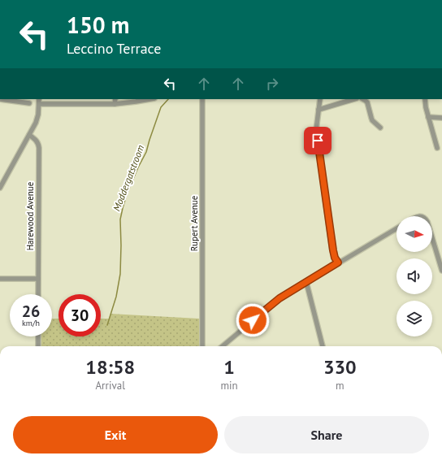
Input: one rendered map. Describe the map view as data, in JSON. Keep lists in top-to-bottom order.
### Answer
{
  "streets": {
    "street": ["Harewood Avenue", "Rupert Avenue"]
  },
  "water": ["Moddergatstroom"],
  "north": "right",
  "page": {
    "turn": ["150 m", "Leccino Terrace"],
    "speed": "26 km/h",
    "limit": "30",
    "eta": [
      "18:58",
      "Arrival",
      "1",
      "min",
      "330",
      "m"
    ],
    "buttons": ["Exit", "Share"]
  }
}
